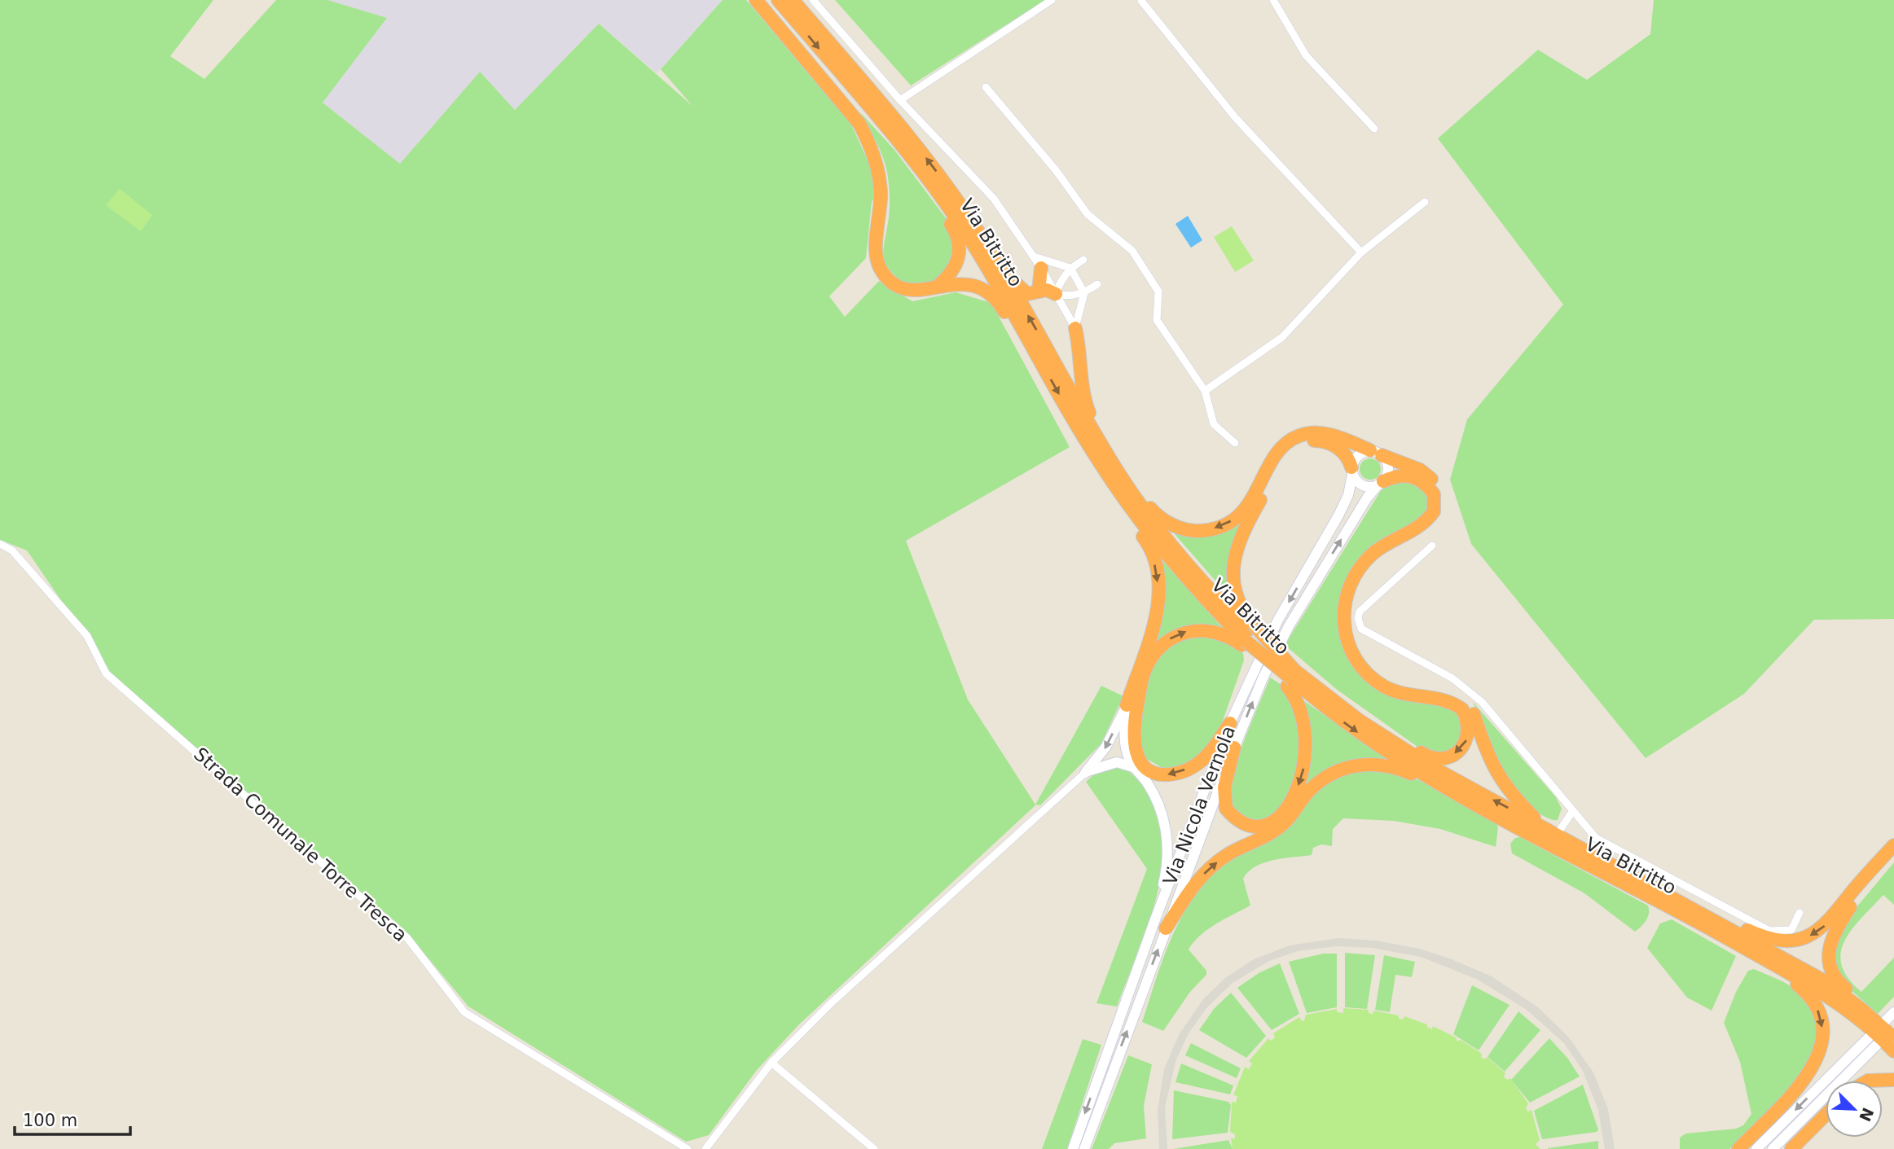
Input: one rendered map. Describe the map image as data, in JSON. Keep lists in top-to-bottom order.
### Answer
{
  "streets": {
    "highway": ["Via Bitritto"],
    "main road": ["Via Nicola Vernola"],
    "street": ["Strada Comunale Torre Tresca"]
  },
  "scale_bar": "100 m",
  "north": "bottom right"
}
